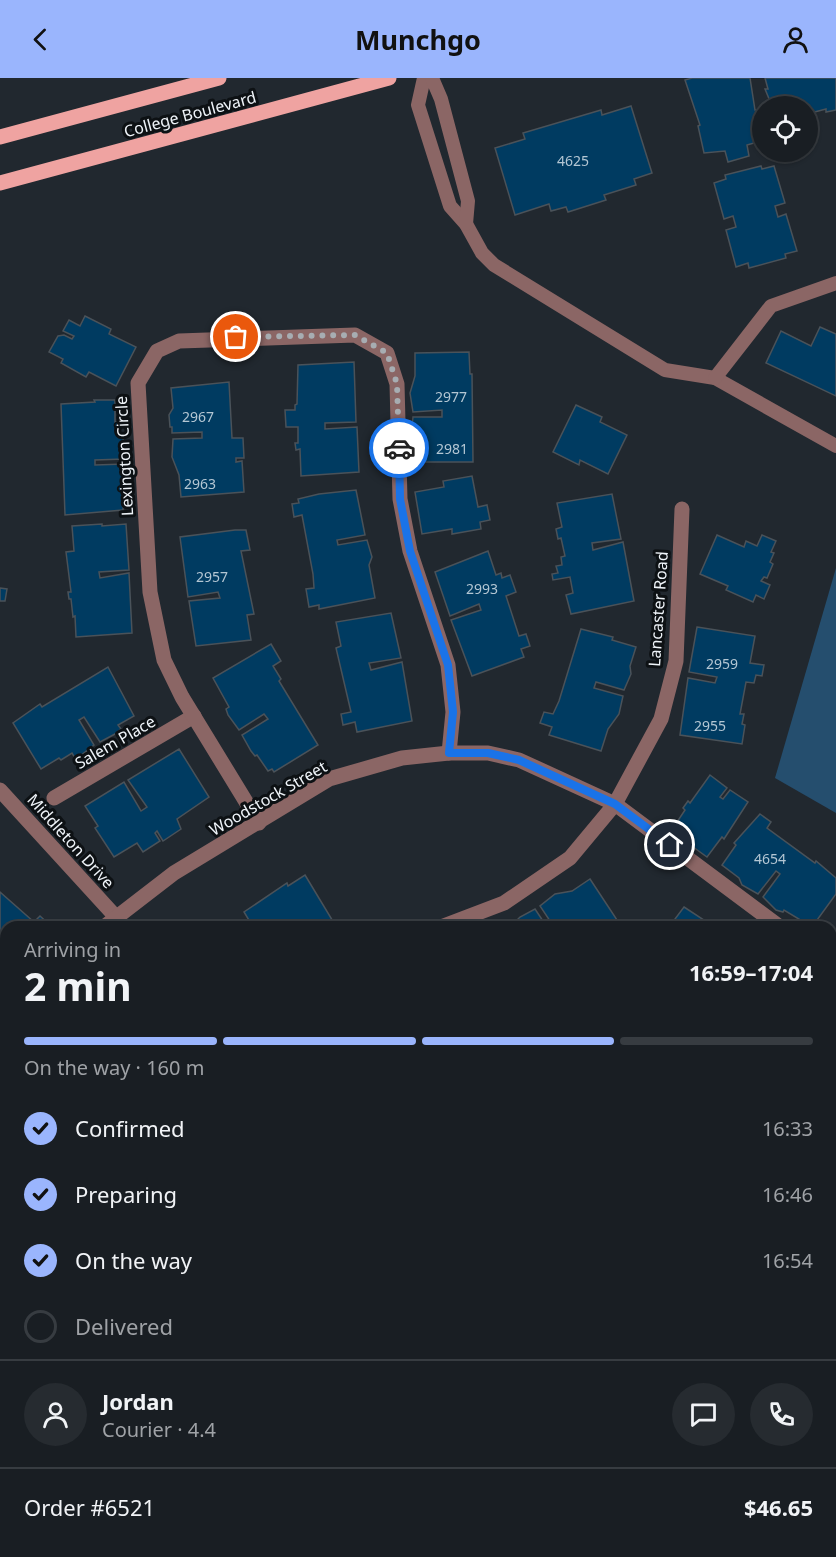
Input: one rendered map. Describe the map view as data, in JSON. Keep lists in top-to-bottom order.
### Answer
{
  "streets": {
    "main road": ["College Boulevard"],
    "street": [
      "Lexington Circle",
      "Lancaster Road",
      "Salem Place",
      "Woodstock Street",
      "Middleton Drive"
    ]
  },
  "crossings": [
    ["Lexington Circle", "Salem Place"],
    ["Lexington Circle", "Woodstock Street"],
    ["Lancaster Road", "Woodstock Street"]
  ],
  "house_numbers": [
    "4625",
    "2977",
    "2967",
    "2981",
    "2963",
    "2957",
    "2993",
    "2959",
    "2955",
    "4654"
  ],
  "page": {
    "header": "Munchgo",
    "heading": ["2 min", "Arriving in", "16:59–17:04"],
    "panel": [
      "Jordan",
      "Courier · 4.4",
      "Order #6521",
      "$46.65"
    ],
    "bar": "On the way · 160 m",
    "list": [
      ["Confirmed", "16:33"],
      ["Preparing", "16:46"],
      ["On the way", "16:54"],
      "Delivered"
    ]
  }
}
